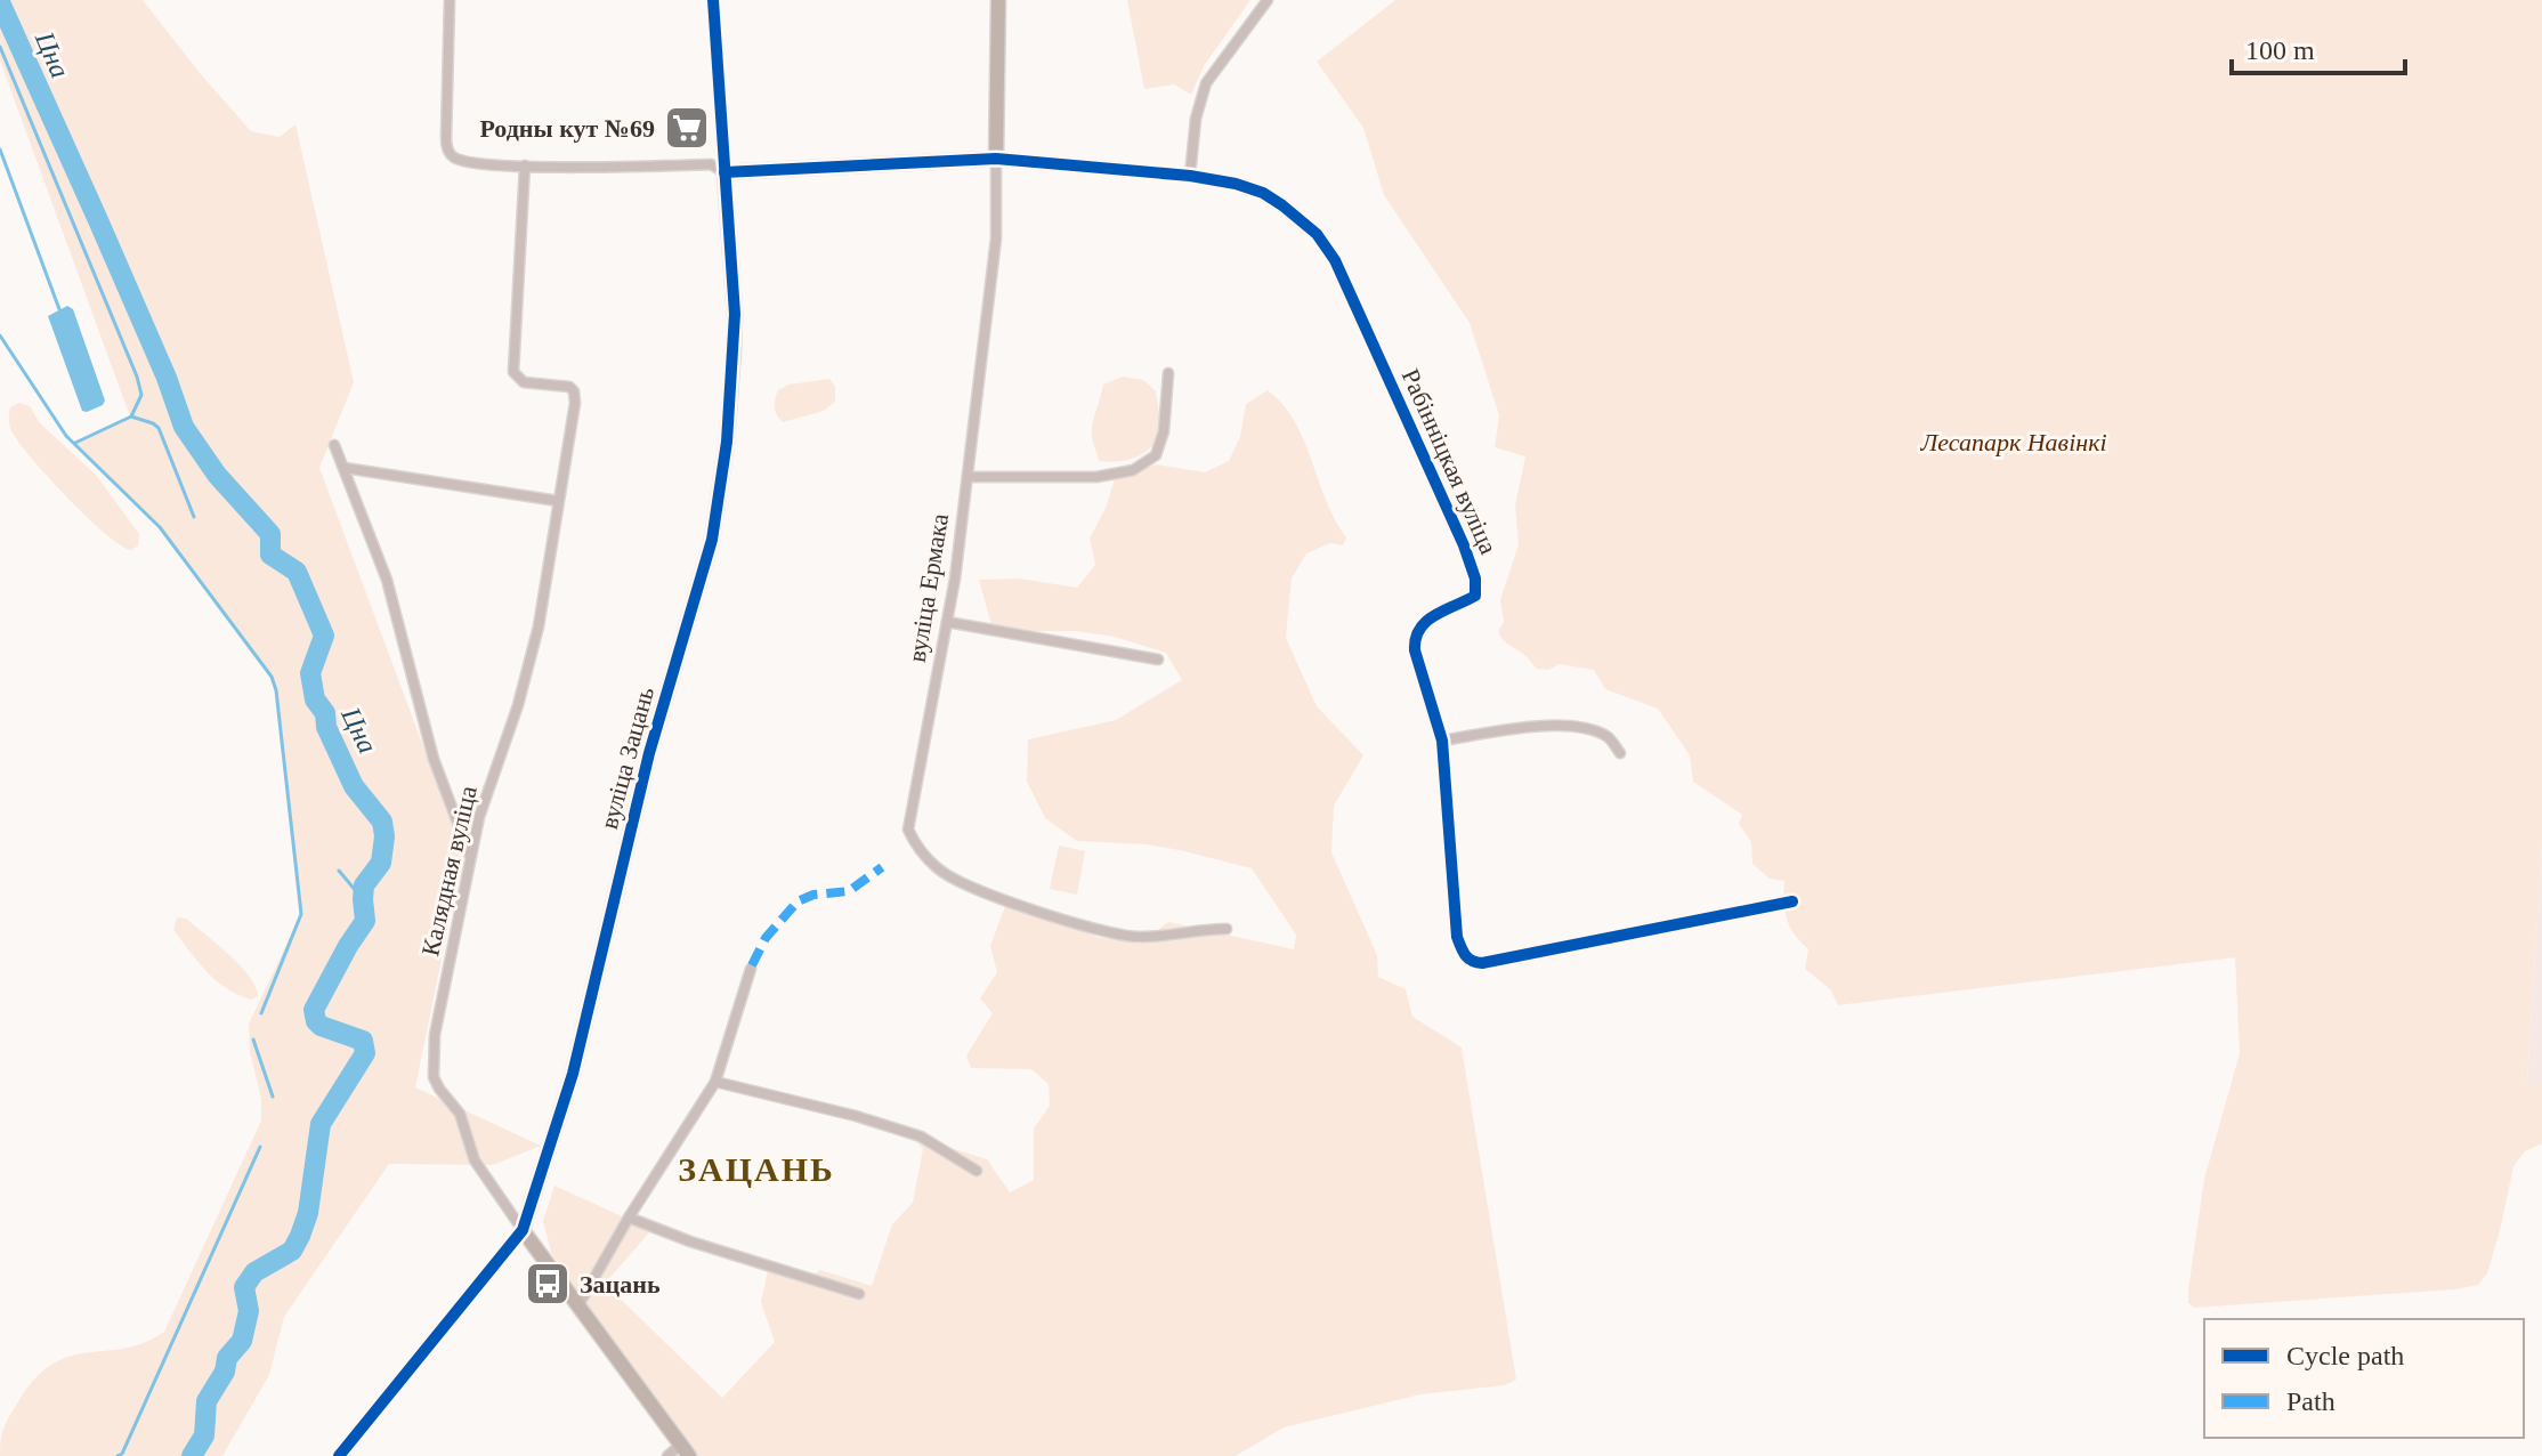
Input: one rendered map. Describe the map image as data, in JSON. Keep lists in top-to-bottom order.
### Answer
{
  "streets": {
    "street": [
      "Рабінніцкая вуліца",
      "вуліца Ермака",
      "вуліца Зацань",
      "Калядная вуліца"
    ]
  },
  "crossings": [
    ["Рабінніцкая вуліца", "вуліца Ермака"],
    ["вуліца Зацань", "Калядная вуліца"]
  ],
  "districts": ["ЗАЦАНЬ"],
  "water": ["Цна"],
  "parks": ["Лесапарк Навінкі"],
  "places": {
    "supermarket": ["Родны кут №69"],
    "bus stop": ["Зацань"]
  },
  "legend": ["Cycle path", "Path"],
  "scale_bar": "100 m"
}
